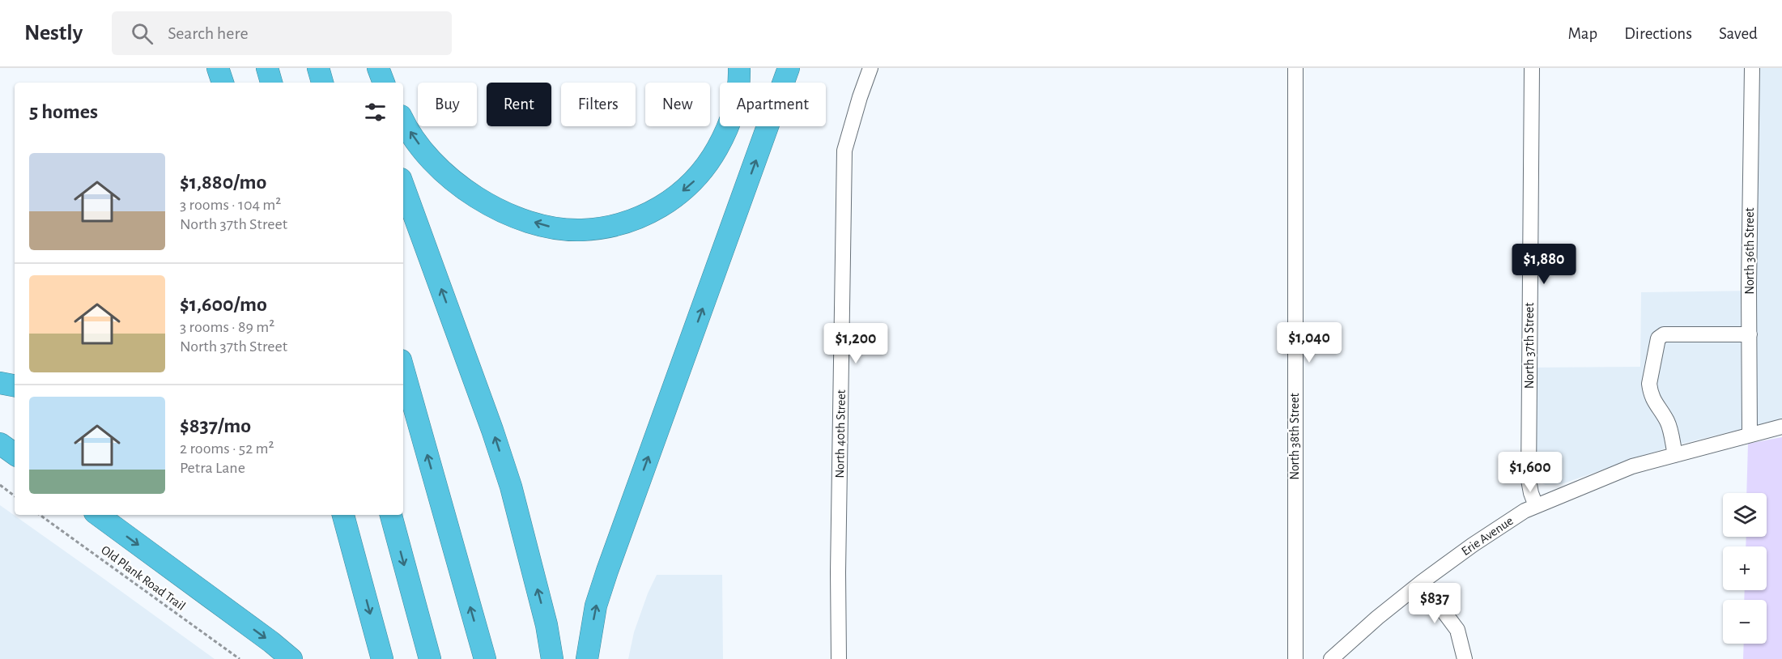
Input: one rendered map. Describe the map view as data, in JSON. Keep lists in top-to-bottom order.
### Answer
{
  "streets": {
    "street": [
      "North 36th Street",
      "North 37th Street",
      "North 40th Street",
      "North 38th Street",
      "Erie Avenue"
    ],
    "path": ["Old Plank Road Trail"]
  },
  "crossings": [
    ["North 36th Street", "Erie Avenue"],
    ["North 37th Street", "Erie Avenue"]
  ],
  "page": {
    "header": "Nestly",
    "search": "Search here",
    "nav": ["Map", "Directions", "Saved"],
    "chip": [
      "Buy",
      "Rent",
      "Filters",
      "New",
      "Apartment"
    ],
    "heading": "5 homes",
    "list": [
      {
        "name": "$1,880/mo",
        "note": "3 rooms · 104 m² · North 37th Street"
      },
      {
        "name": "$1,600/mo",
        "note": "3 rooms · 89 m² · North 37th Street"
      },
      {
        "name": "$837/mo",
        "note": "2 rooms · 52 m² · Petra Lane"
      }
    ],
    "price": [
      "$1,880",
      "$1,040",
      "$1,200",
      "$1,600",
      "$837"
    ],
    "map_buttons": ["+", "−"]
  }
}
